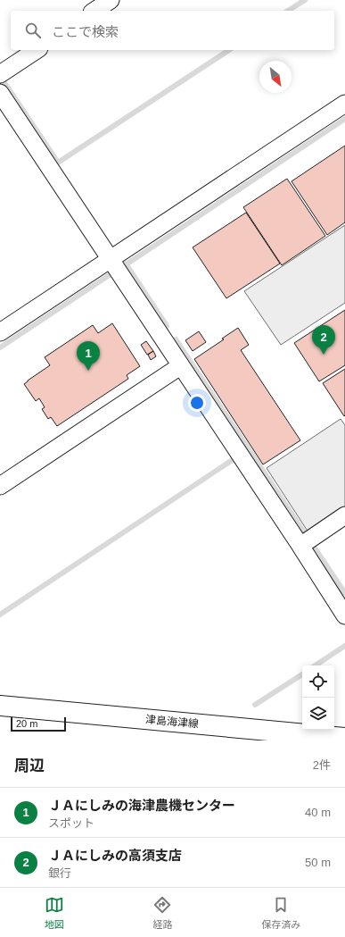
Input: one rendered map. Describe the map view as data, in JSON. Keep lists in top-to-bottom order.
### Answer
{
  "streets": {
    "main road": ["津島海津線"]
  },
  "scale_bar": "20 m",
  "north": "bottom right",
  "page": {
    "search": "ここで検索",
    "pins": ["2", "1"],
    "scale": "20 m",
    "heading": ["周辺", "2件"],
    "list": [
      {
        "mark": "1",
        "name": "ＪＡにしみの海津農機センター",
        "note": "スポット",
        "value": "40 m"
      },
      {
        "mark": "2",
        "name": "ＪＡにしみの高須支店",
        "note": "銀行",
        "value": "50 m"
      }
    ],
    "nav": ["地図", "経路", "保存済み"]
  }
}
